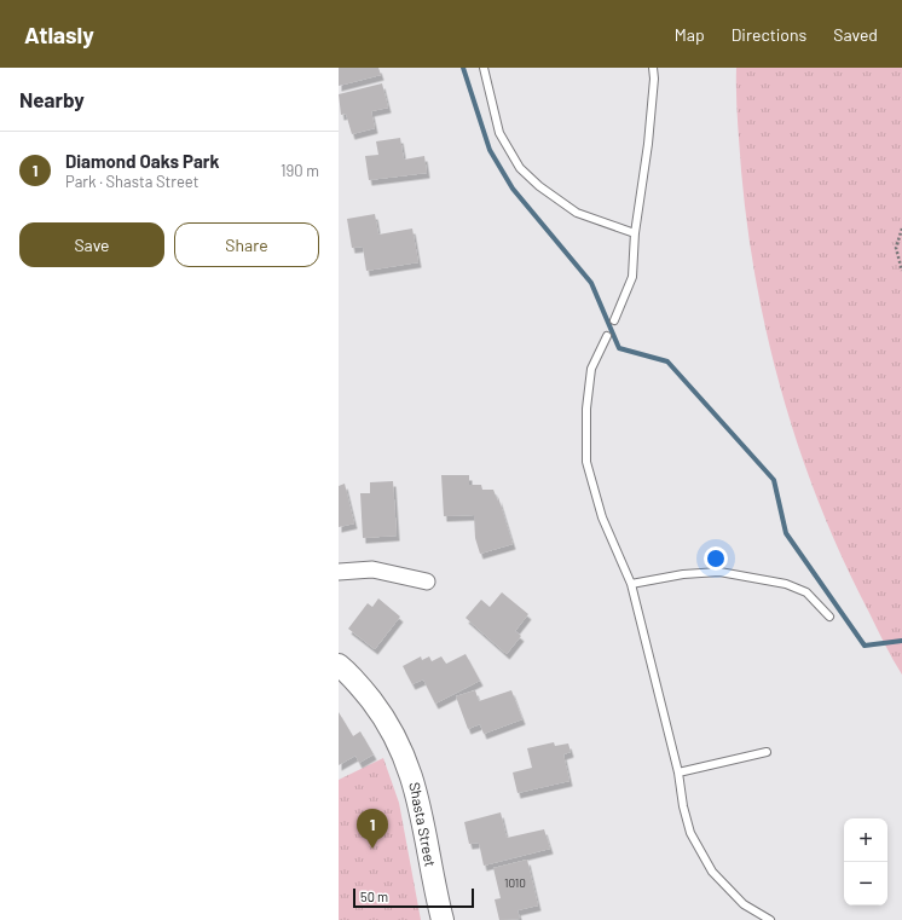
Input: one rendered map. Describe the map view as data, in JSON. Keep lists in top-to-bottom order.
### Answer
{
  "streets": {
    "street": ["Shasta Street"]
  },
  "house_numbers": ["1010"],
  "scale_bar": "50 m",
  "page": {
    "header": "Atlasly",
    "nav": ["Map", "Directions", "Saved"],
    "heading": "Nearby",
    "list": [
      {
        "mark": "1",
        "name": "Diamond Oaks Park",
        "note": "Park · Shasta Street",
        "value": "190 m"
      }
    ],
    "buttons": ["Save", "Share"],
    "pins": "1",
    "map_buttons": ["+", "−"],
    "scale": "50 m"
  }
}
